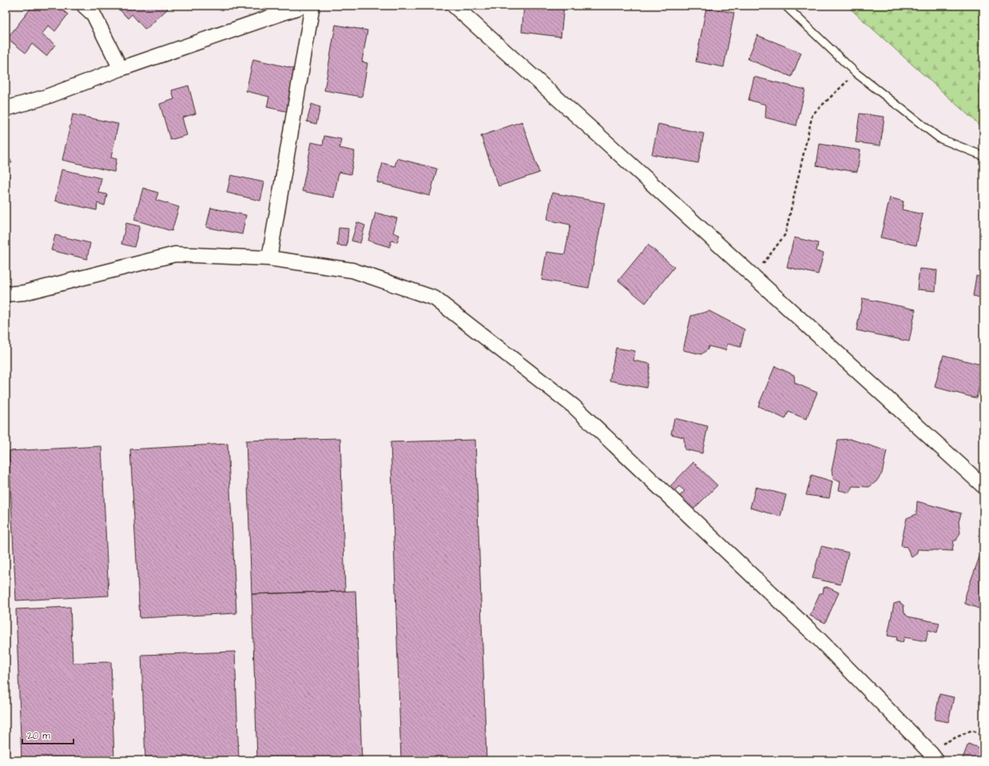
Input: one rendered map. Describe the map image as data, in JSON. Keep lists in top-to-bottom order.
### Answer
{
  "scale_bar": "20 m"
}
